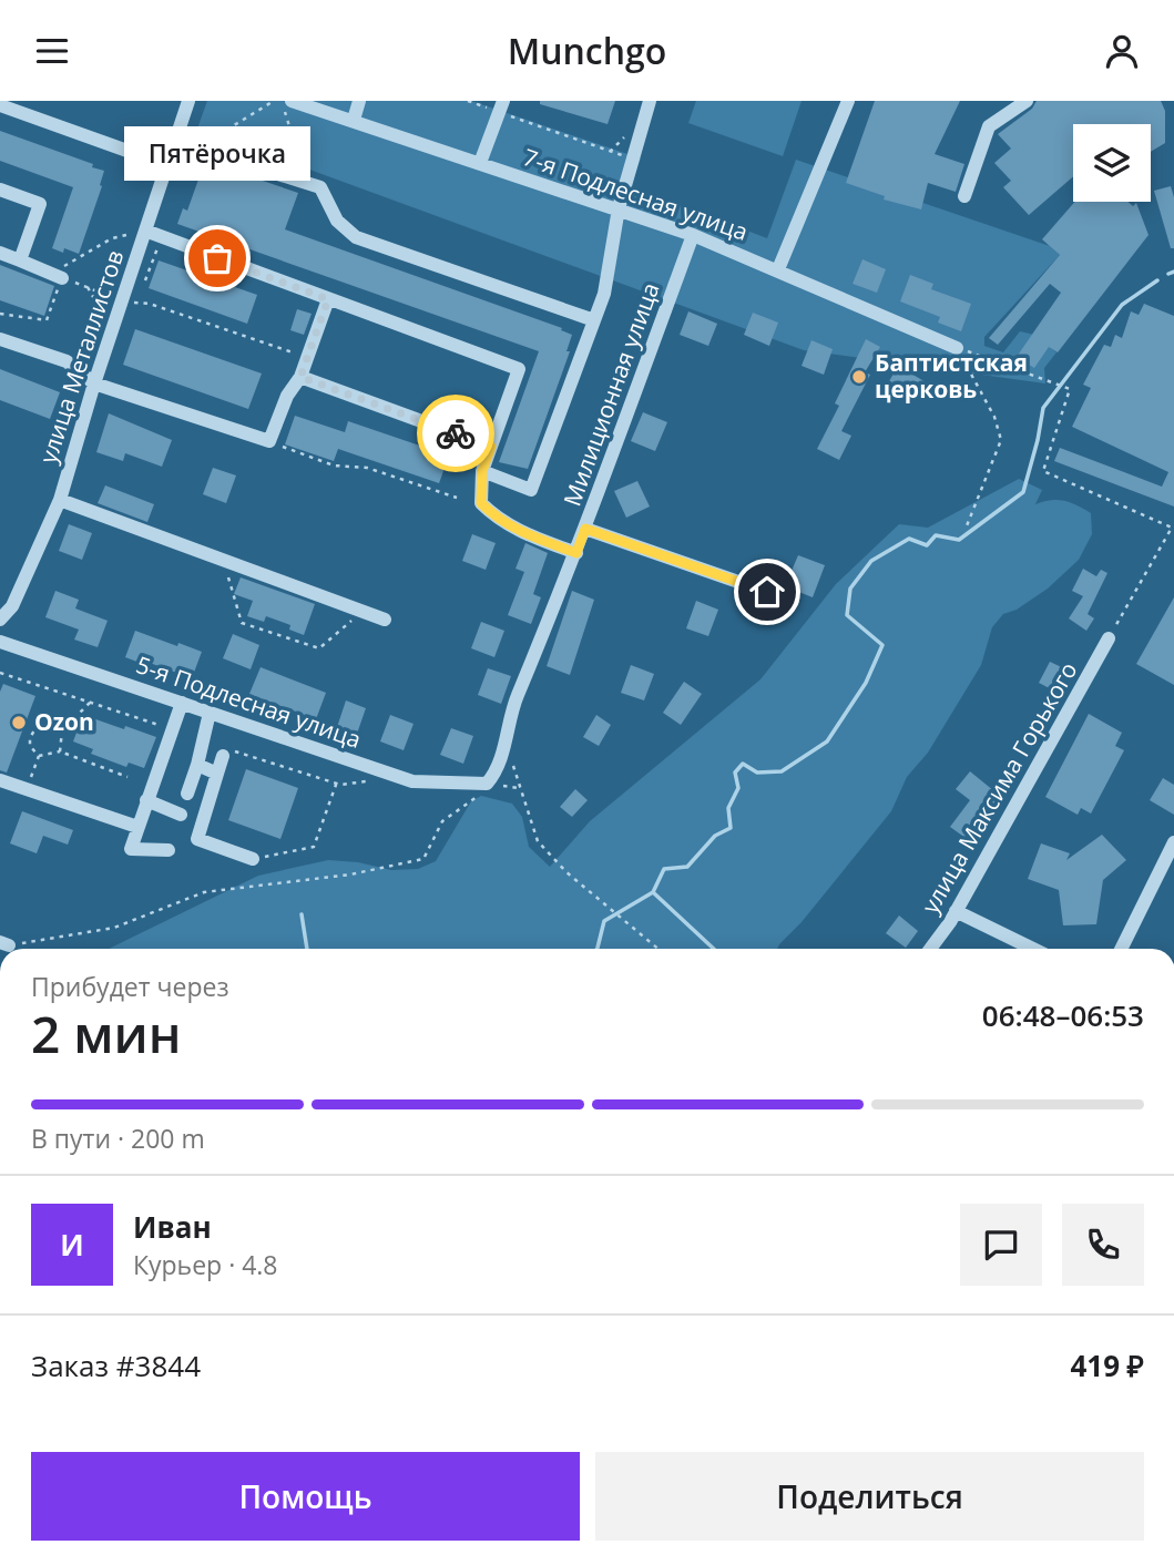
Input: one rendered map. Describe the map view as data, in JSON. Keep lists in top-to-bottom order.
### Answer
{
  "streets": {
    "street": [
      "7-я Подлесная улица",
      "улица Металлистов",
      "Милиционная улица",
      "5-я Подлесная улица",
      "улица Максима Горького"
    ]
  },
  "crossings": [
    ["7-я Подлесная улица", "Милиционная улица"],
    ["Милиционная улица", "5-я Подлесная улица"]
  ],
  "places": ["Пятёрочка", "Баптистская церковь", "Ozon"],
  "page": {
    "header": "Munchgo",
    "bubble": "Пятёрочка",
    "heading": ["2 мин", "Прибудет через", "06:48–06:53"],
    "panel": [
      "Иван",
      "Курьер · 4.8",
      "Заказ #3844",
      "419 ₽"
    ],
    "bar": "В пути · 200 m",
    "round": "И",
    "buttons": ["Помощь", "Поделиться"]
  }
}
